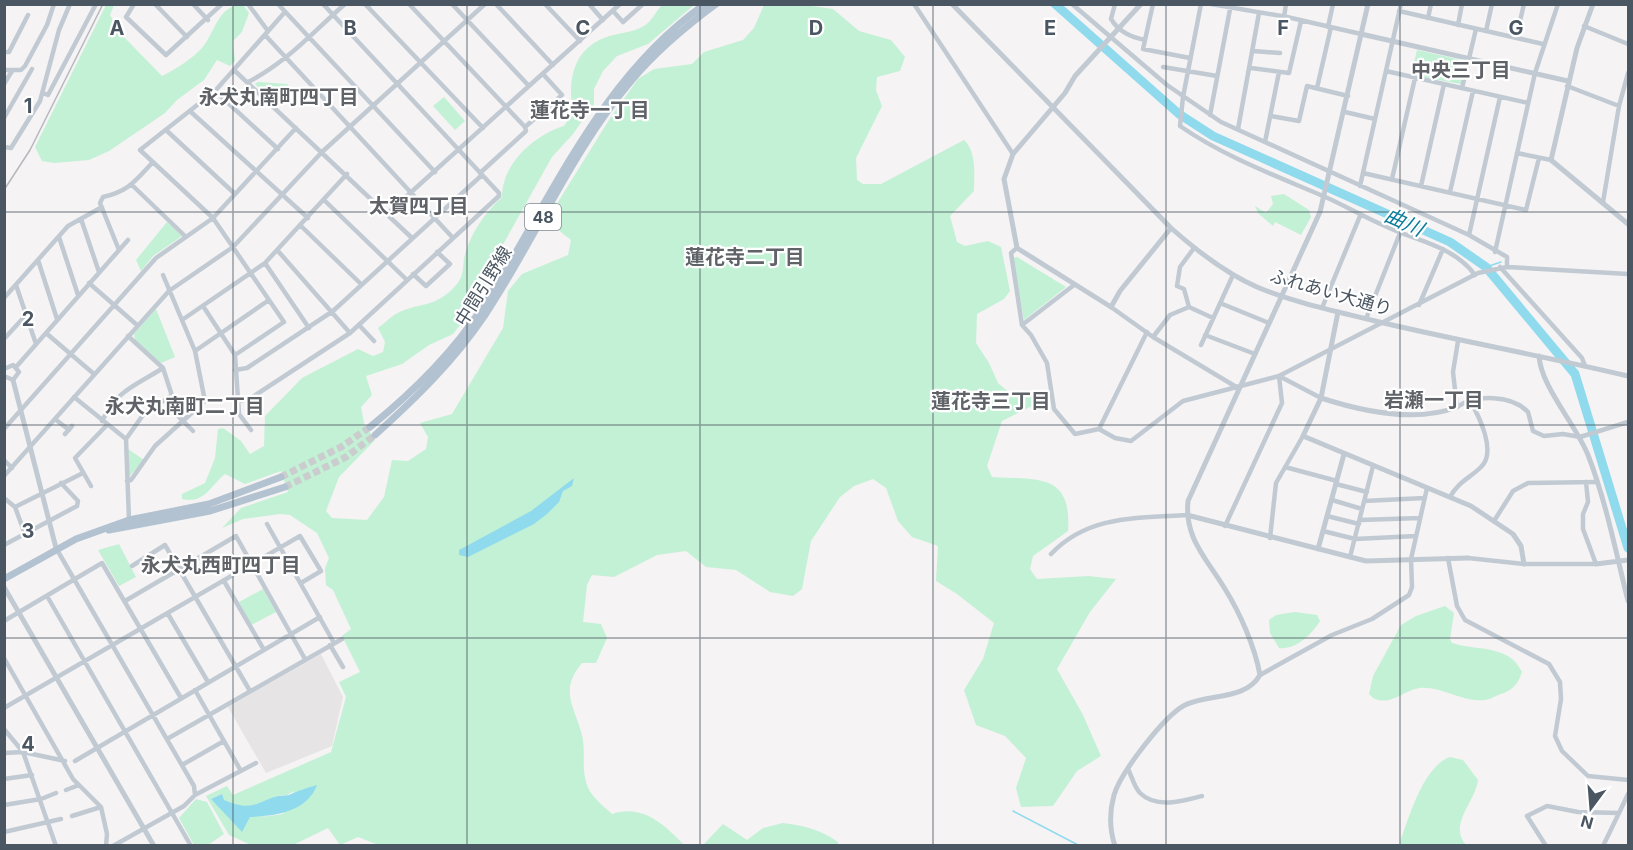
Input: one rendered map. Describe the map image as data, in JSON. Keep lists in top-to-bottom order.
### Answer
{
  "streets": {
    "main road": ["48", "中間引野線"],
    "street": ["ふれあい大通り"]
  },
  "districts": [
    "中央三丁目",
    "永犬丸南町四丁目",
    "蓮花寺一丁目",
    "太賀四丁目",
    "蓮花寺二丁目",
    "岩瀬一丁目",
    "蓮花寺三丁目",
    "永犬丸南町二丁目",
    "永犬丸西町四丁目"
  ],
  "water": ["曲川"],
  "north": "bottom",
  "grid": {
    "columns": [
      "A",
      "B",
      "C",
      "D",
      "E",
      "F",
      "G"
    ],
    "rows": [
      "1",
      "2",
      "3",
      "4"
    ]
  }
}
